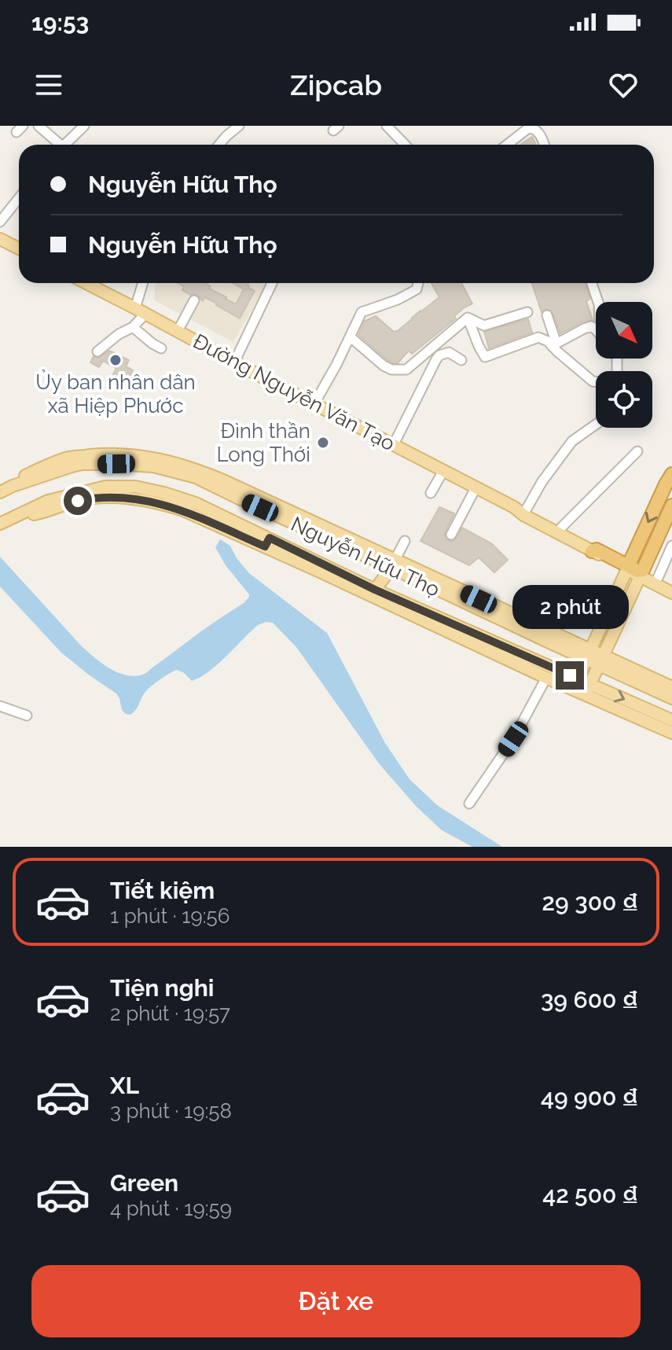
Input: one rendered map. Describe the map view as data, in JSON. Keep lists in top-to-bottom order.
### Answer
{
  "streets": {
    "main road": ["Đường Nguyễn Văn Tạo", "Nguyễn Hữu Thọ"]
  },
  "places": ["Ủy ban nhân dân xã Hiệp Phước", "Đình thần Long Thới"],
  "north": "bottom right",
  "page": {
    "status": "19:53",
    "header": "Zipcab",
    "banner": ["Nguyễn Hữu Thọ", "Nguyễn Hữu Thọ"],
    "bubble": "2 phút",
    "list": [
      {
        "name": "Tiết kiệm",
        "note": "1 phút · 19:56",
        "value": "29 300 ₫"
      },
      {
        "name": "Tiện nghi",
        "note": "2 phút · 19:57",
        "value": "39 600 ₫"
      },
      {
        "name": "XL",
        "note": "3 phút · 19:58",
        "value": "49 900 ₫"
      },
      {
        "name": "Green",
        "note": "4 phút · 19:59",
        "value": "42 500 ₫"
      }
    ],
    "buttons": "Đặt xe"
  }
}
